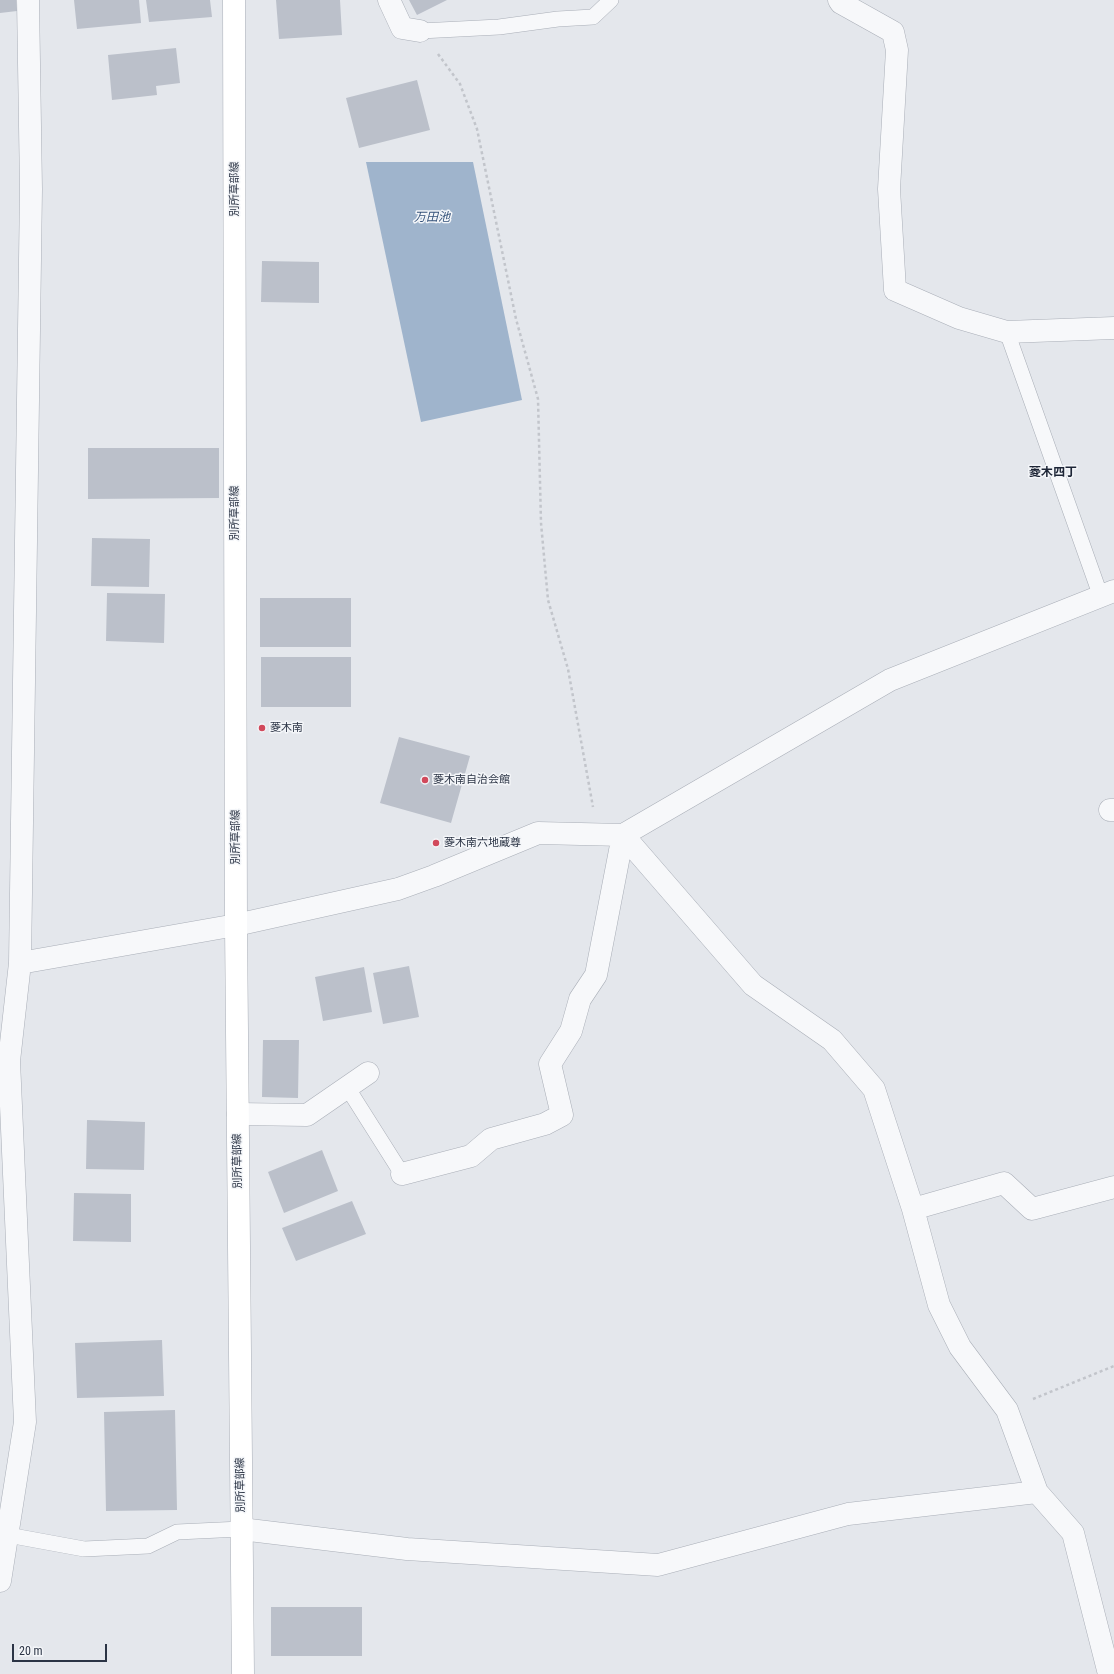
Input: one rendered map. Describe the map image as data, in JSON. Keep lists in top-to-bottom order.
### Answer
{
  "streets": {
    "main road": ["別所草部線"]
  },
  "districts": ["菱木四丁"],
  "water": ["万田池"],
  "places": ["菱木南", "菱木南自治会館", "菱木南六地蔵尊"],
  "scale_bar": "20 m"
}
